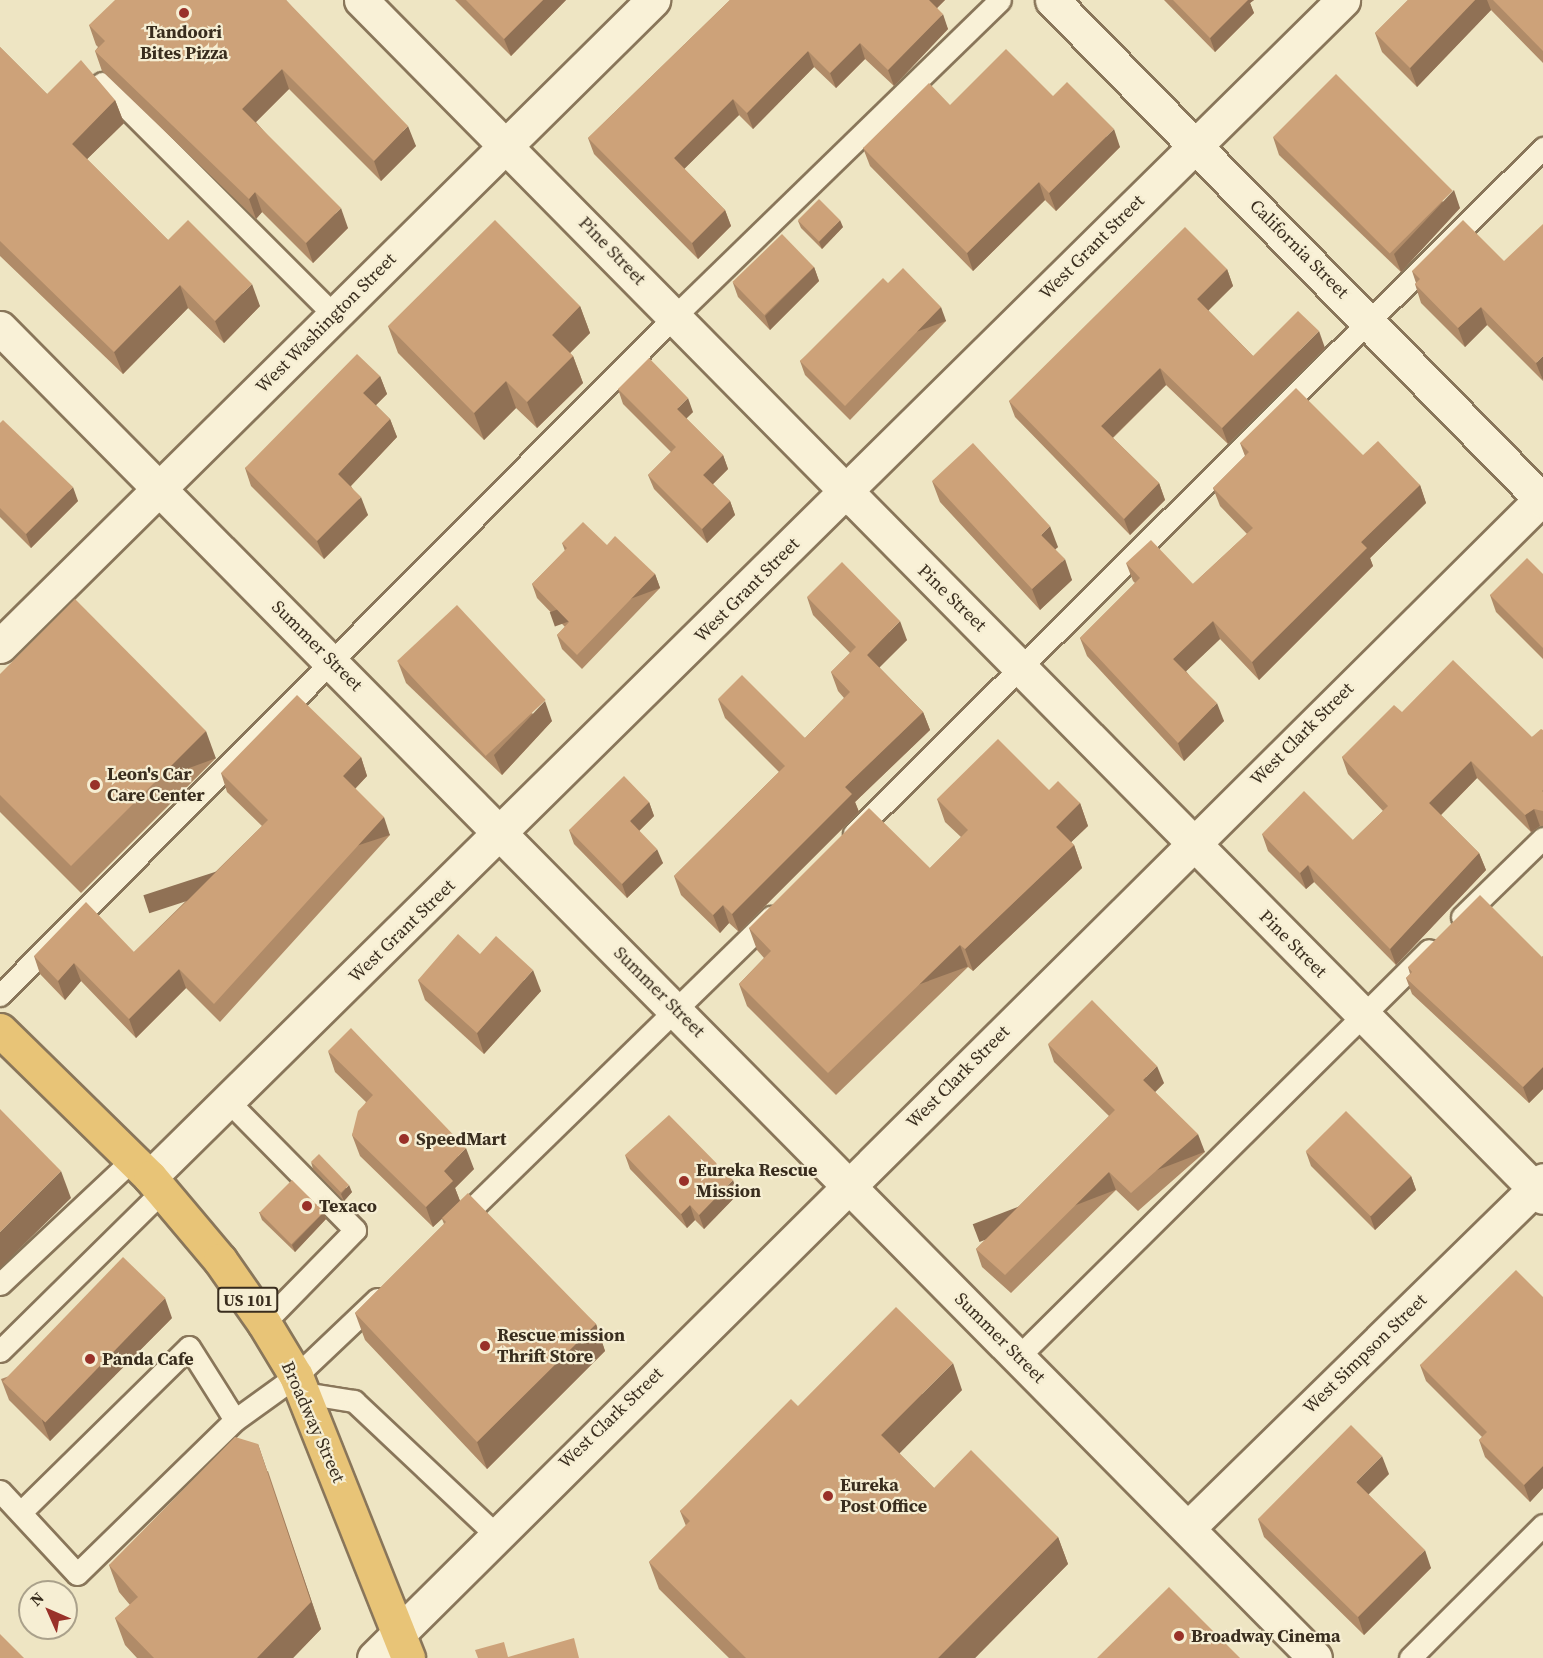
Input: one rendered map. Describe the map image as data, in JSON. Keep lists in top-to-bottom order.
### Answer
{
  "streets": {
    "highway": ["US 101", "Broadway Street"],
    "street": [
      "West Grant Street",
      "California Street",
      "Pine Street",
      "West Washington Street",
      "Summer Street",
      "West Clark Street",
      "West Simpson Street"
    ]
  },
  "crossings": [
    ["West Grant Street", "California Street"],
    ["West Grant Street", "Pine Street"],
    ["West Grant Street", "Summer Street"],
    ["West Grant Street", "Broadway Street"],
    ["California Street", "West Clark Street"],
    ["Pine Street", "West Washington Street"],
    ["Pine Street", "West Clark Street"],
    ["Pine Street", "West Simpson Street"],
    ["West Washington Street", "Summer Street"],
    ["Summer Street", "West Clark Street"],
    ["Summer Street", "West Simpson Street"],
    ["West Clark Street", "Broadway Street"]
  ],
  "places": [
    "Tandoori Bites Pizza",
    "Leon's Car Care Center",
    "SpeedMart",
    "Eureka Rescue Mission",
    "Texaco",
    "Rescue mission Thrift Store",
    "Panda Cafe",
    "Eureka Post Office",
    "Broadway Cinema"
  ],
  "north": "top left"
}
